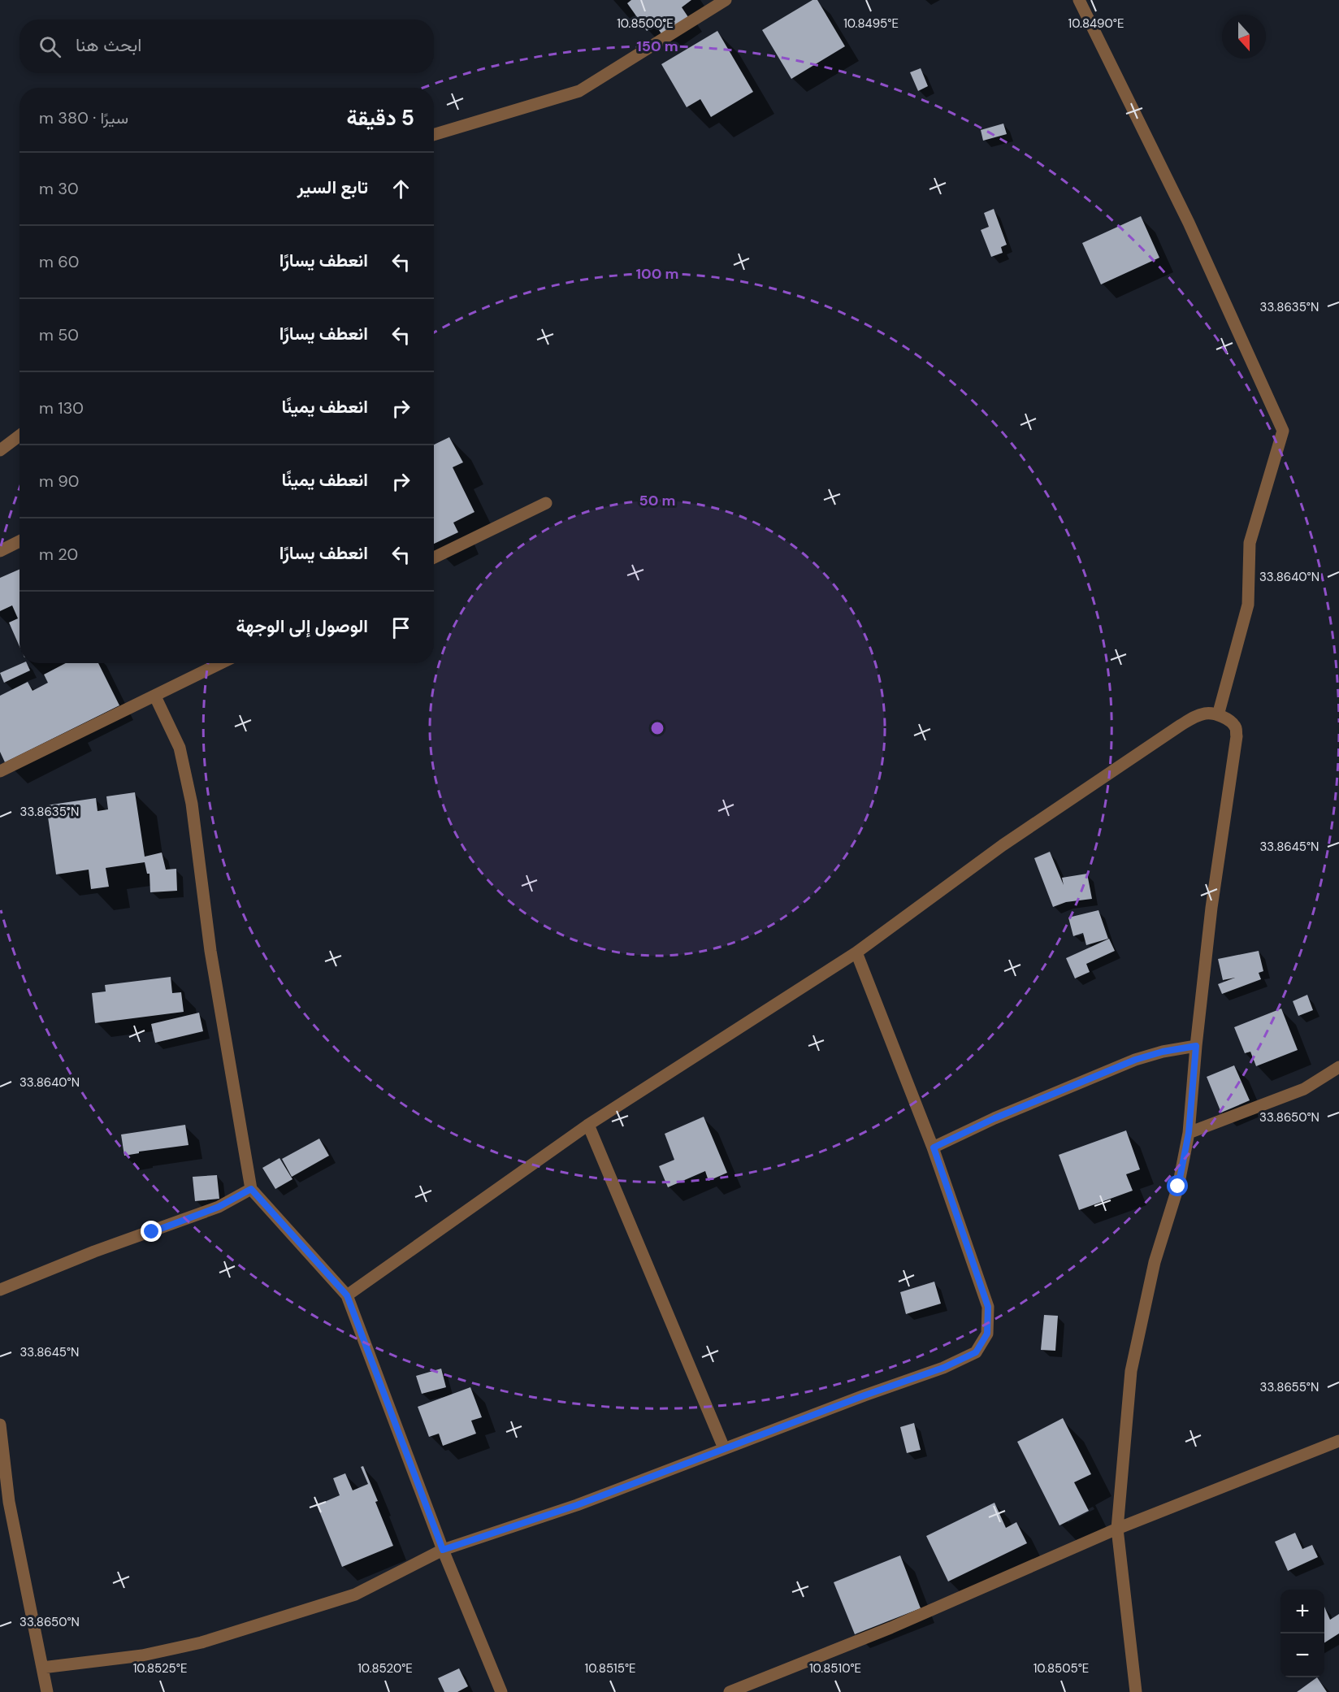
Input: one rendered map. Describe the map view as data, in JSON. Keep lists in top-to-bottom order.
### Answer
{
  "north": "bottom",
  "page": {
    "search": "ابحث هنا",
    "heading": ["5 دقيقة", "سيرًا · 380 m"],
    "list": [
      ["تابع السير", "30 m"],
      ["انعطف يسارًا", "60 m"],
      ["انعطف يسارًا", "50 m"],
      ["انعطف يمينًا", "130 m"],
      ["انعطف يمينًا", "90 m"],
      ["انعطف يسارًا", "20 m"],
      "الوصول إلى الوجهة"
    ],
    "map_buttons": ["+", "−"]
  },
  "coordinates": [
    "10.8500°E",
    "10.8495°E",
    "10.8490°E",
    "33.8635°N",
    "33.8640°N",
    "33.8645°N",
    "33.8650°N",
    "33.8655°N",
    "10.8525°E",
    "10.8520°E",
    "10.8515°E",
    "10.8510°E",
    "10.8505°E"
  ],
  "rings": ["150 m", "100 m", "50 m"]
}
